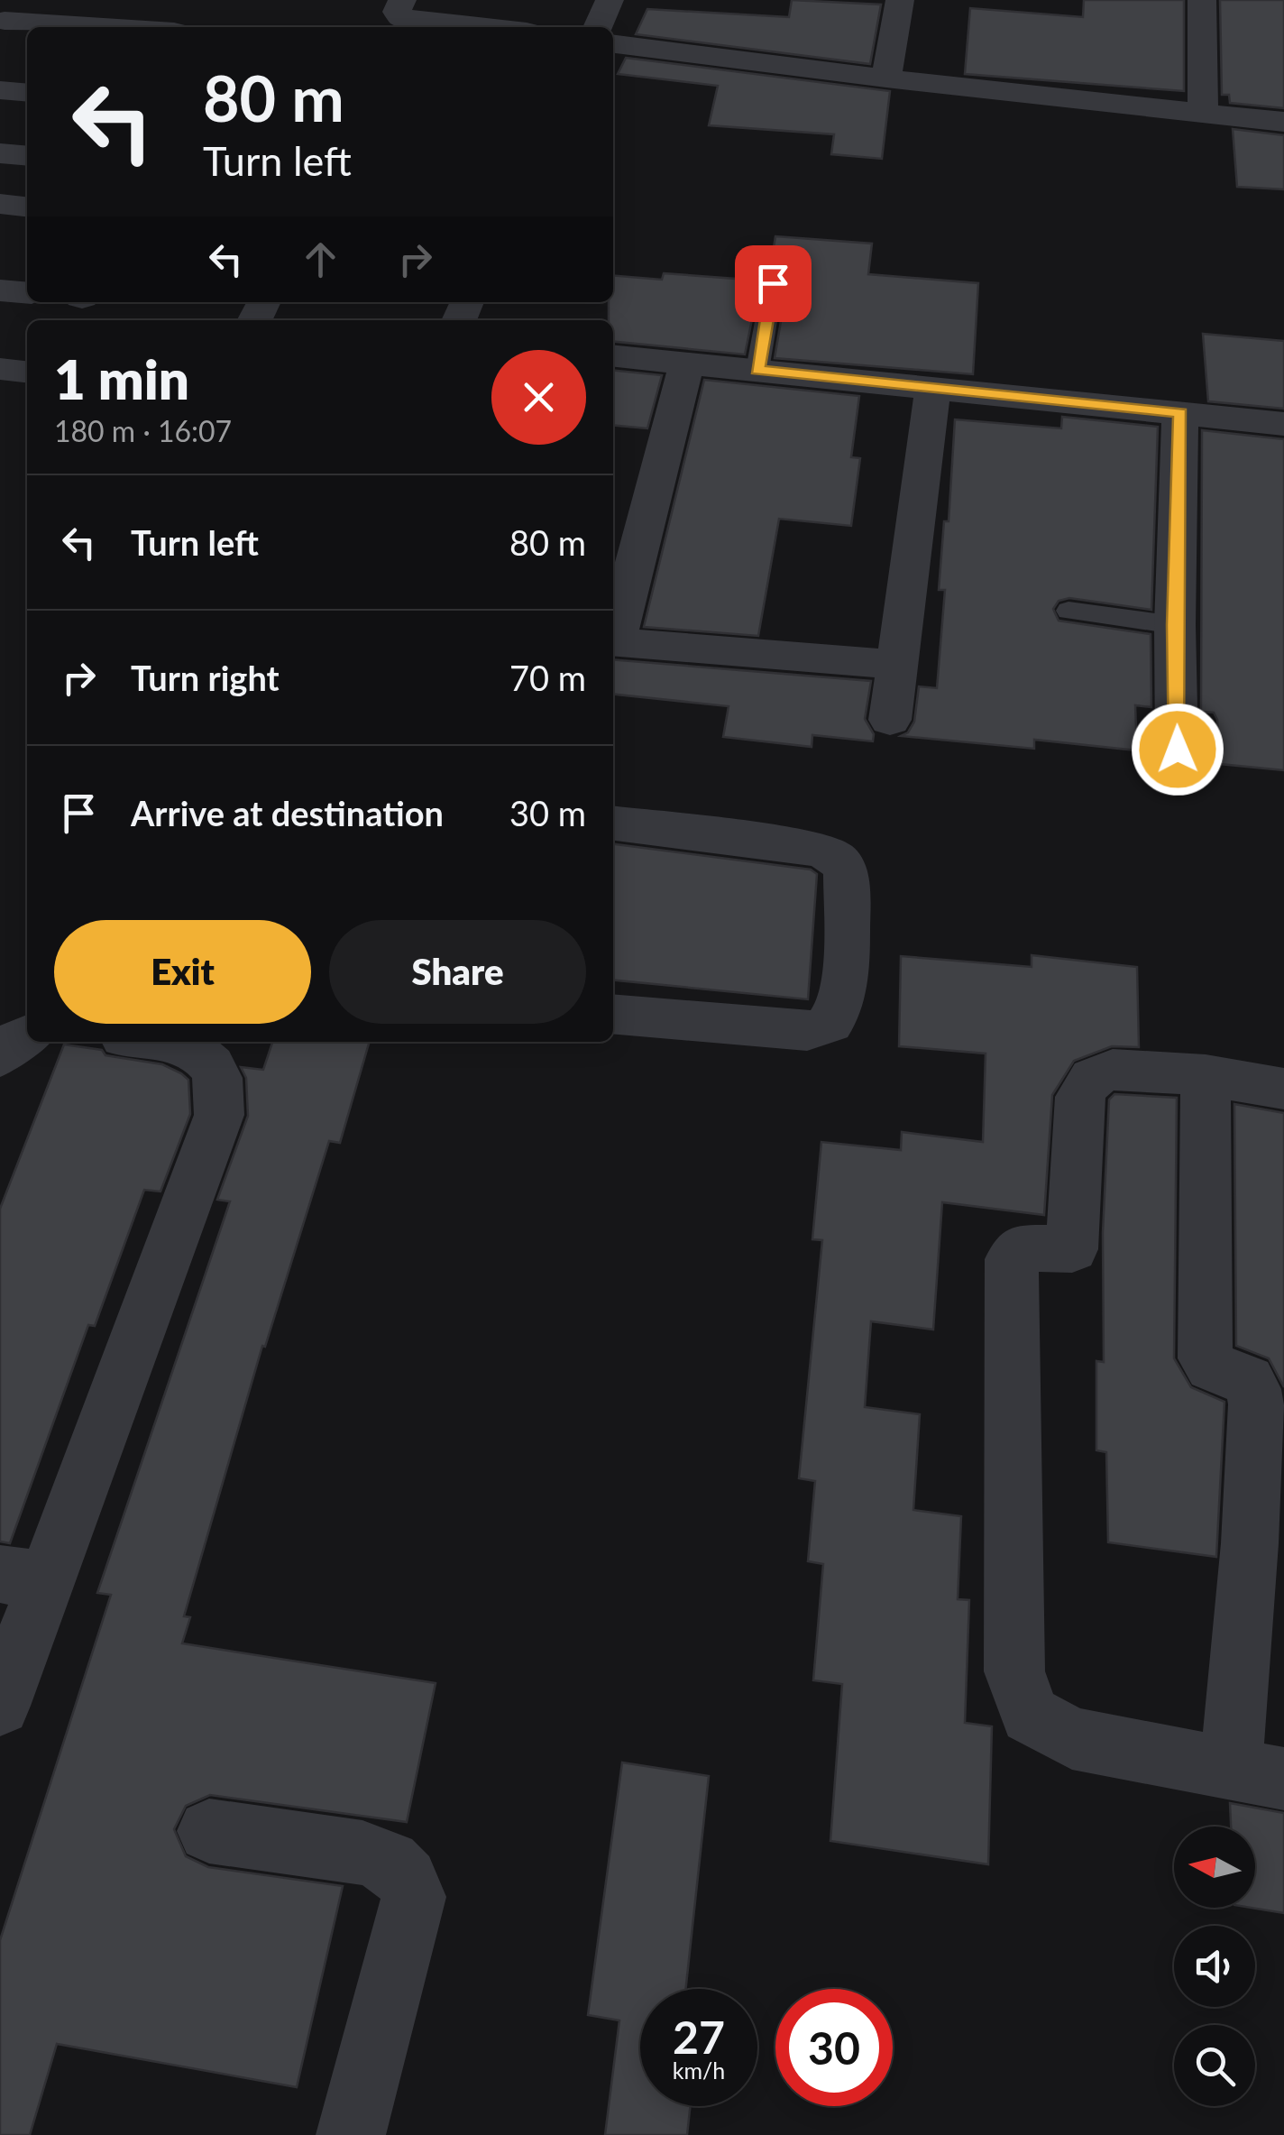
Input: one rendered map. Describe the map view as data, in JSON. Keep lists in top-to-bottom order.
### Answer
{
  "north": "left",
  "page": {
    "turn": ["80 m", "Turn left"],
    "heading": ["1 min", "180 m · 16:07"],
    "list": [
      {
        "name": "Turn left",
        "value": "80 m"
      },
      {
        "name": "Turn right",
        "value": "70 m"
      },
      {
        "name": "Arrive at destination",
        "value": "30 m"
      }
    ],
    "buttons": ["Exit", "Share"],
    "speed": "27 km/h",
    "limit": "30"
  }
}
